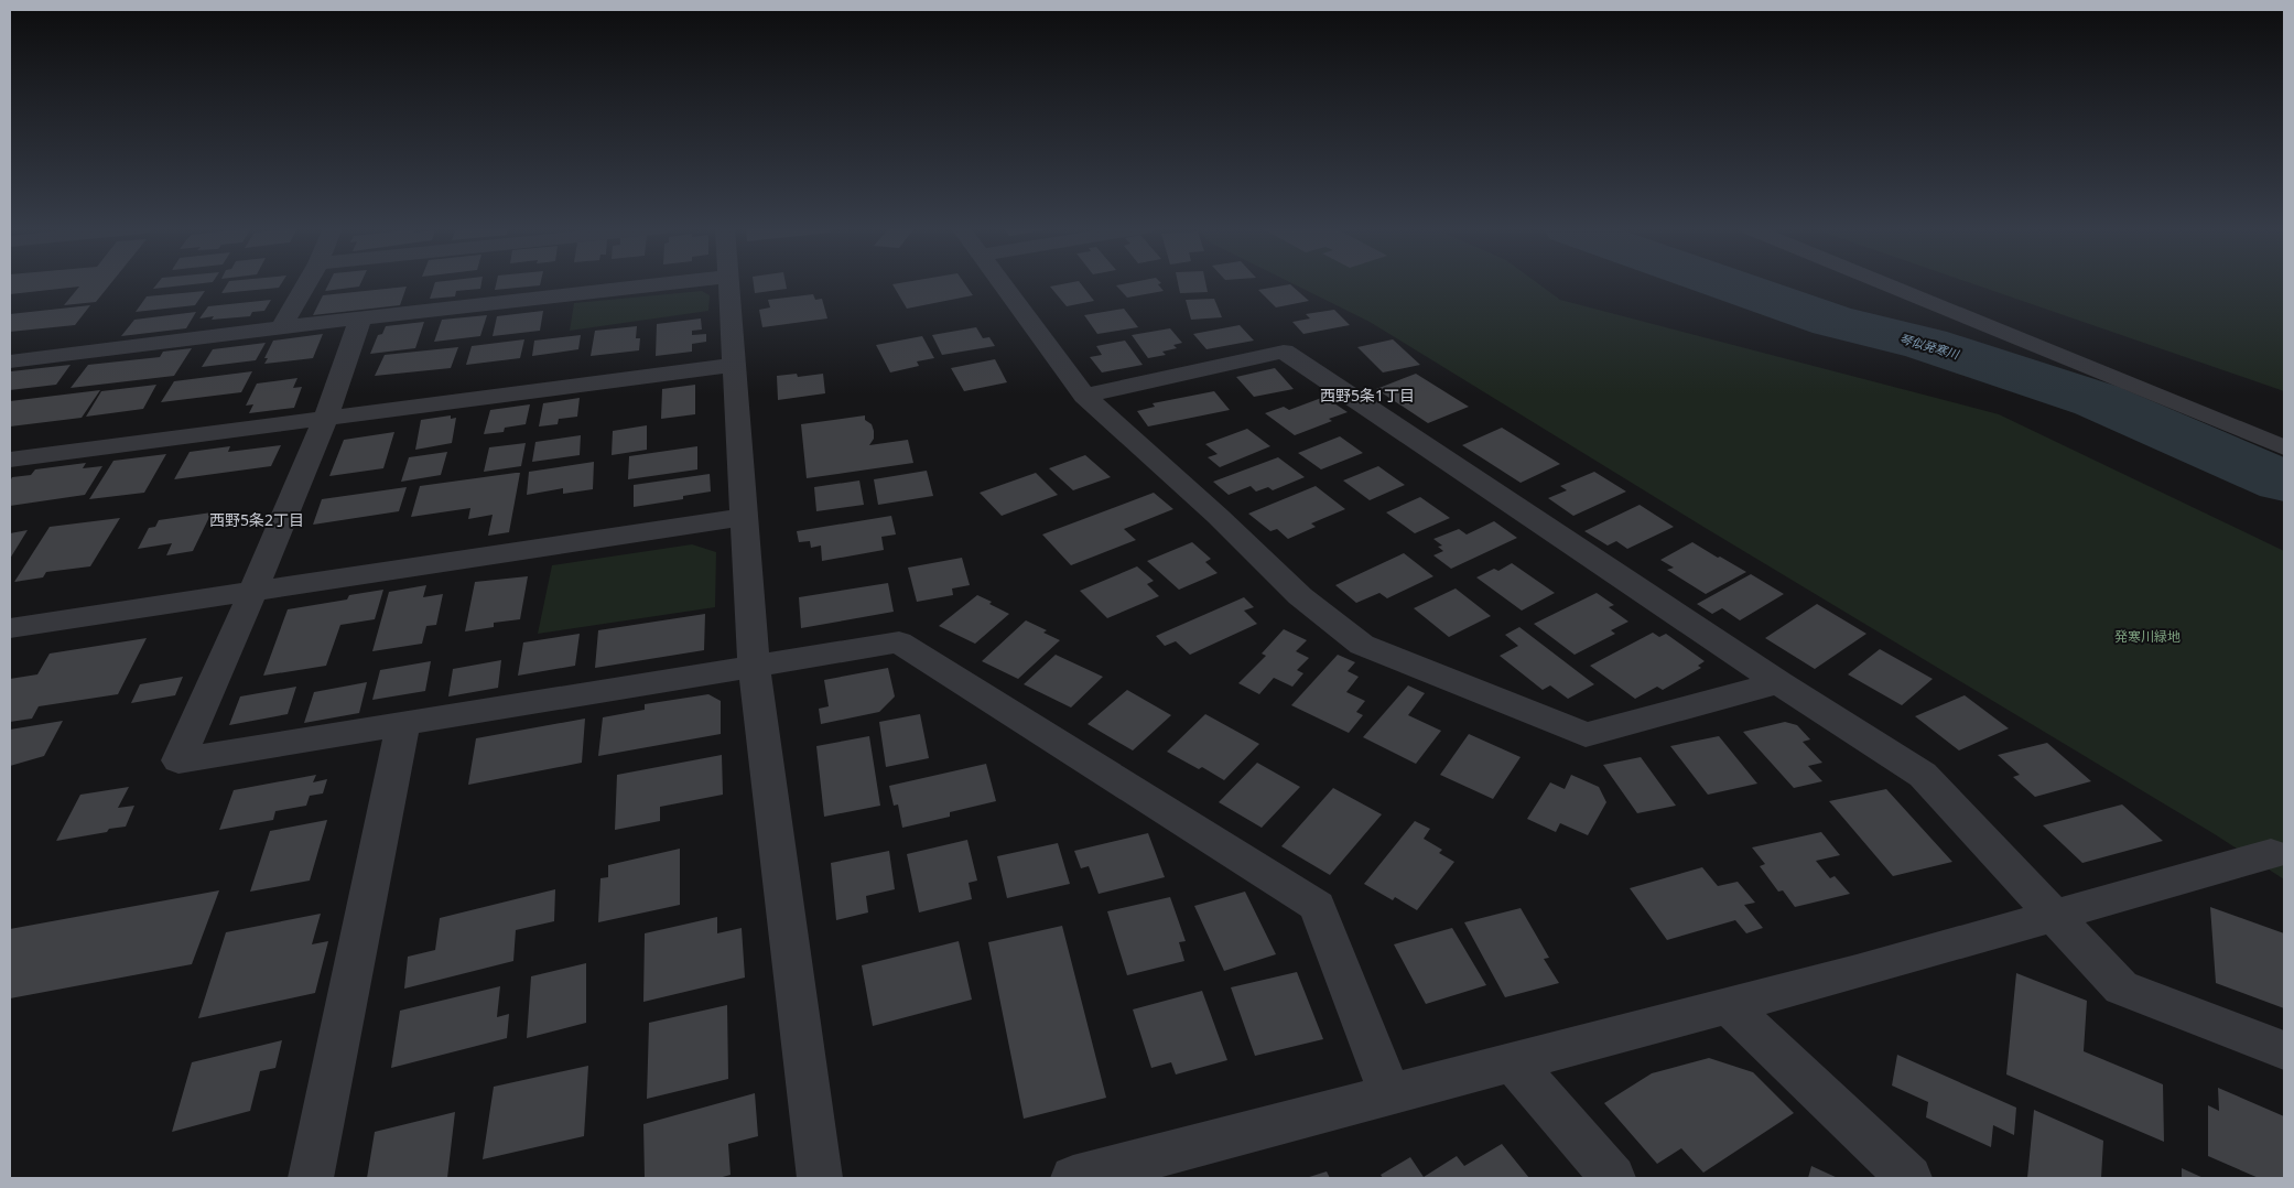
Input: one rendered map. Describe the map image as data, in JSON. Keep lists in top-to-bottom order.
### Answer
{
  "districts": ["西野5条1丁目", "西野5条2丁目"],
  "water": ["琴似発寒川"],
  "parks": ["発寒川緑地"]
}
